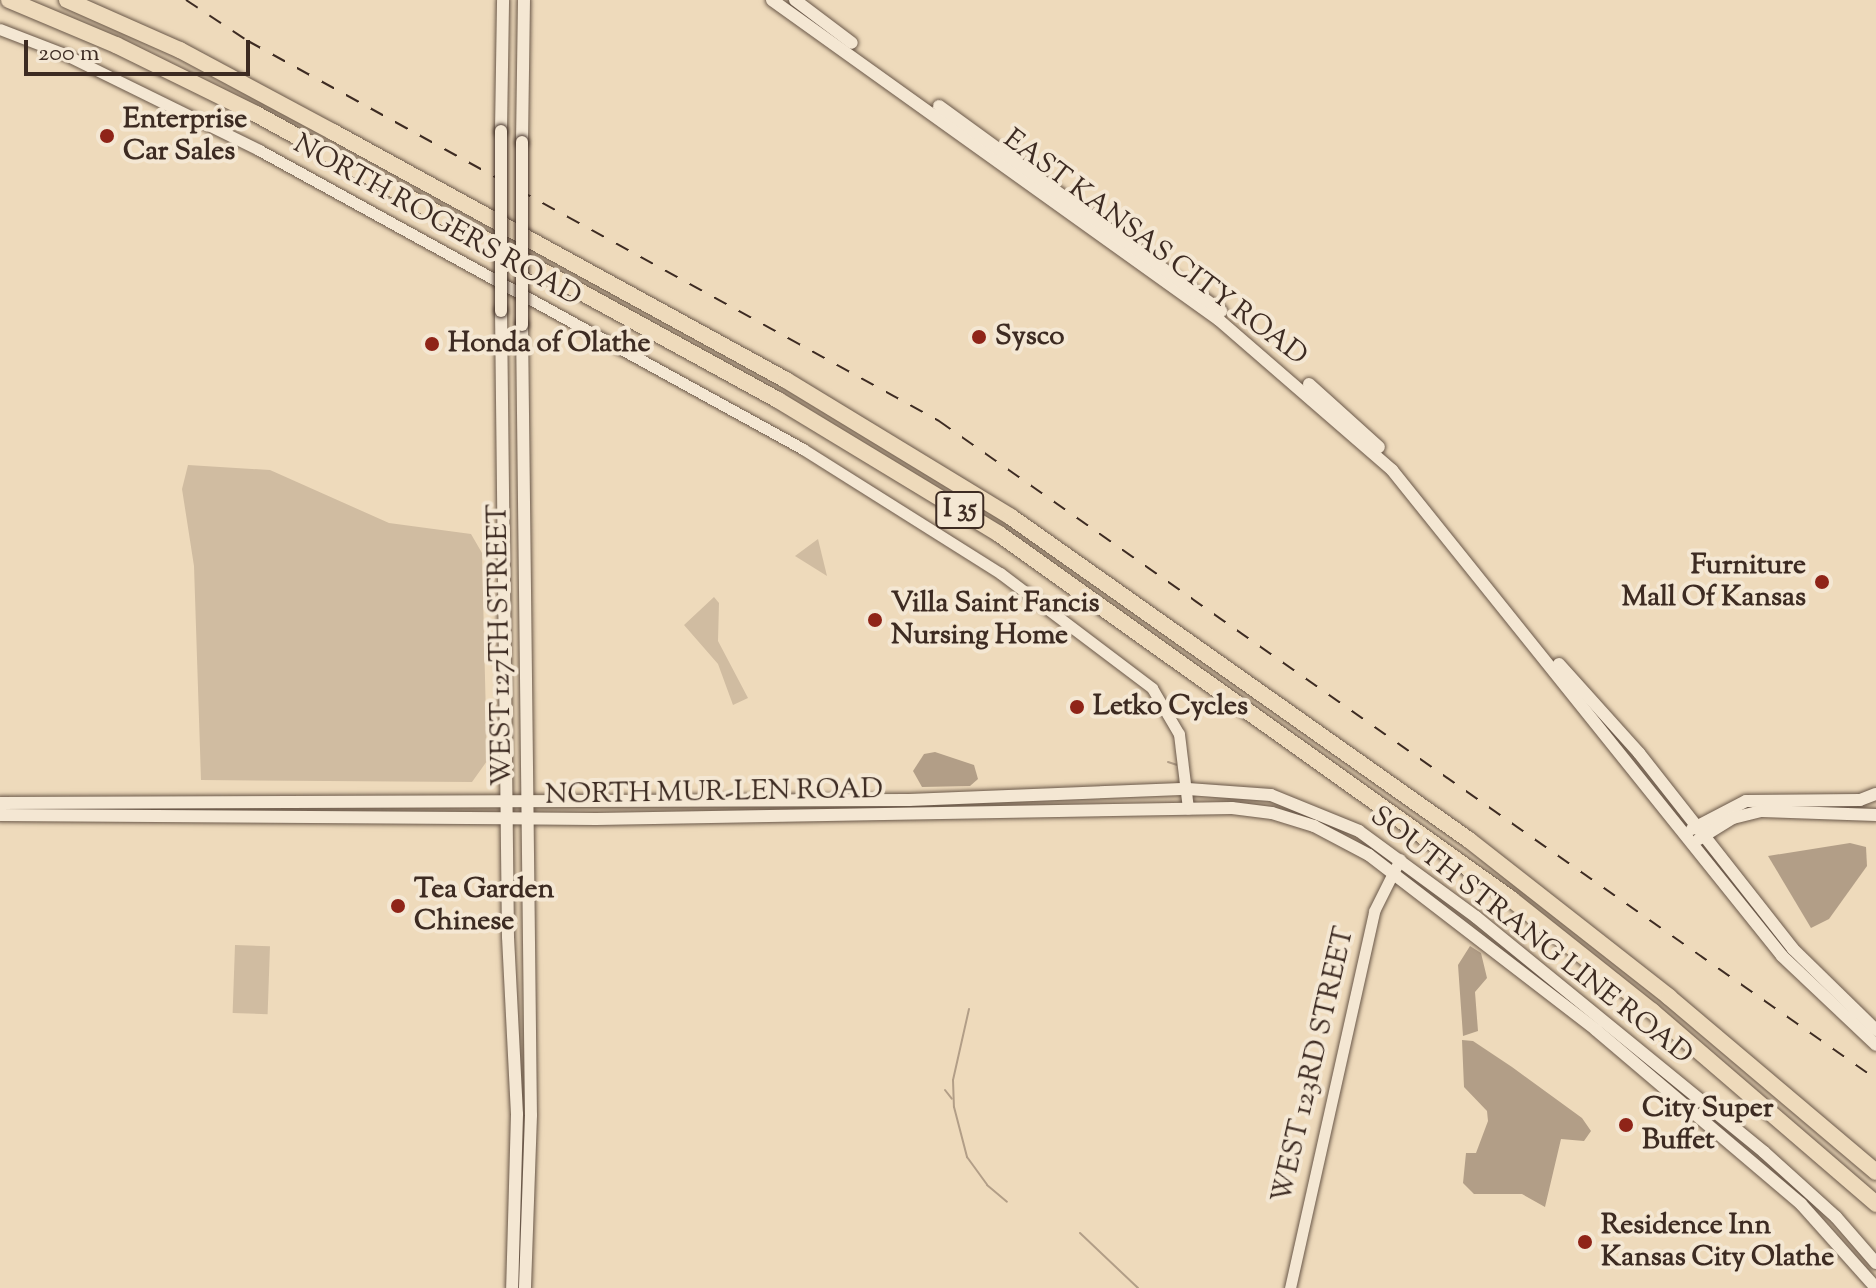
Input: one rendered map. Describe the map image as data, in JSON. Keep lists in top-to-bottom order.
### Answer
{
  "streets": {
    "highway": ["I 35"],
    "main road": [
      "EAST KANSAS CITY ROAD",
      "WEST 127TH STREET",
      "NORTH MUR-LEN ROAD",
      "SOUTH STRANG LINE ROAD"
    ],
    "street": ["NORTH ROGERS ROAD", "WEST 123RD STREET"]
  },
  "crossings": [
    ["NORTH ROGERS ROAD", "NORTH MUR-LEN ROAD"],
    ["NORTH ROGERS ROAD", "SOUTH STRANG LINE ROAD"],
    ["WEST 127TH STREET", "NORTH MUR-LEN ROAD"],
    ["NORTH MUR-LEN ROAD", "SOUTH STRANG LINE ROAD"],
    ["SOUTH STRANG LINE ROAD", "WEST 123RD STREET"]
  ],
  "places": [
    "Enterprise Car Sales",
    "Sysco",
    "Honda of Olathe",
    "Furniture Mall Of Kansas",
    "Villa Saint Fancis Nursing Home",
    "Letko Cycles",
    "Tea Garden Chinese",
    "City Super Buffet",
    "Residence Inn Kansas City Olathe"
  ],
  "scale_bar": "200 m"
}
